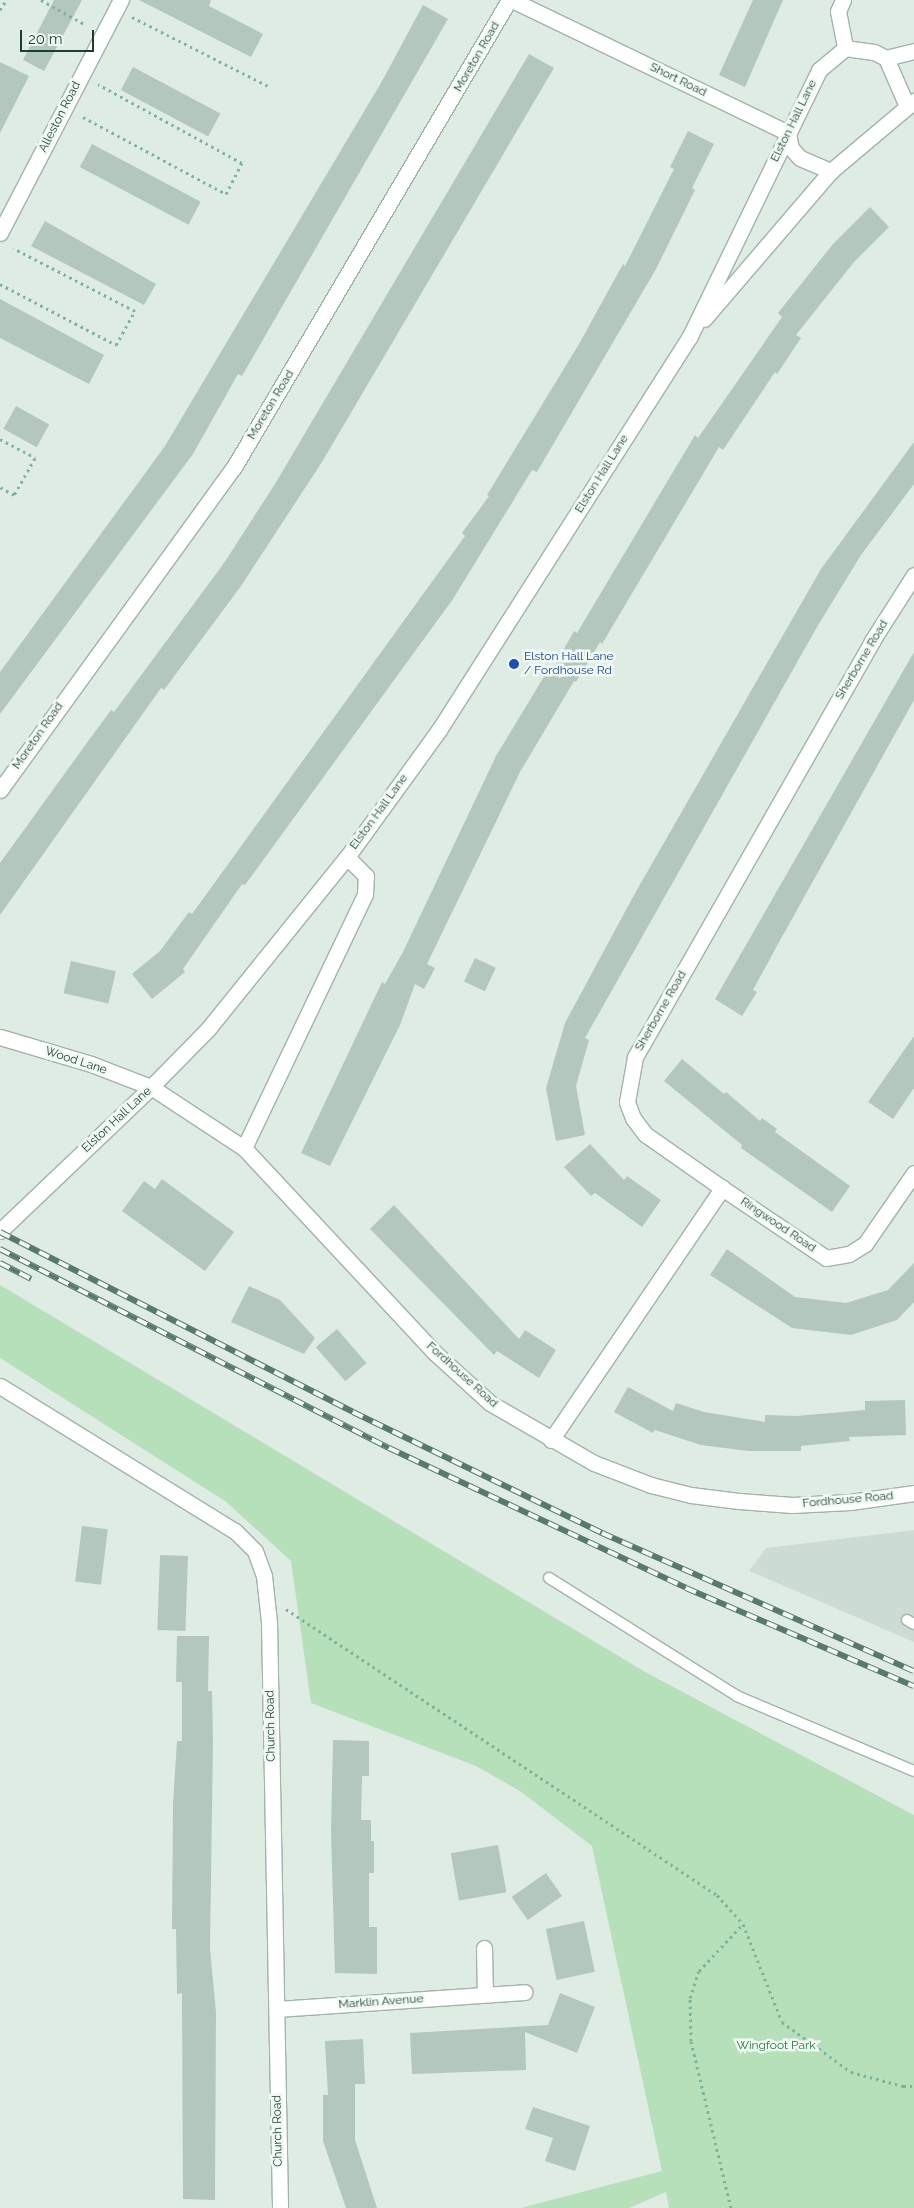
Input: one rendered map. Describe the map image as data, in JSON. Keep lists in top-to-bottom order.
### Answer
{
  "streets": {
    "street": [
      "Moreton Road",
      "Short Road",
      "Alleston Road",
      "Elston Hall Lane",
      "Sherborne Road",
      "Wood Lane",
      "Ringwood Road",
      "Fordhouse Road",
      "Church Road",
      "Marklin Avenue"
    ]
  },
  "crossings": [
    ["Moreton Road", "Short Road"],
    ["Short Road", "Elston Hall Lane"],
    ["Elston Hall Lane", "Wood Lane"],
    ["Elston Hall Lane", "Fordhouse Road"],
    ["Sherborne Road", "Ringwood Road"],
    ["Wood Lane", "Fordhouse Road"],
    ["Church Road", "Marklin Avenue"]
  ],
  "parks": ["Wingfoot Park"],
  "places": ["Elston Hall Lane / Fordhouse Rd"],
  "scale_bar": "20 m"
}
